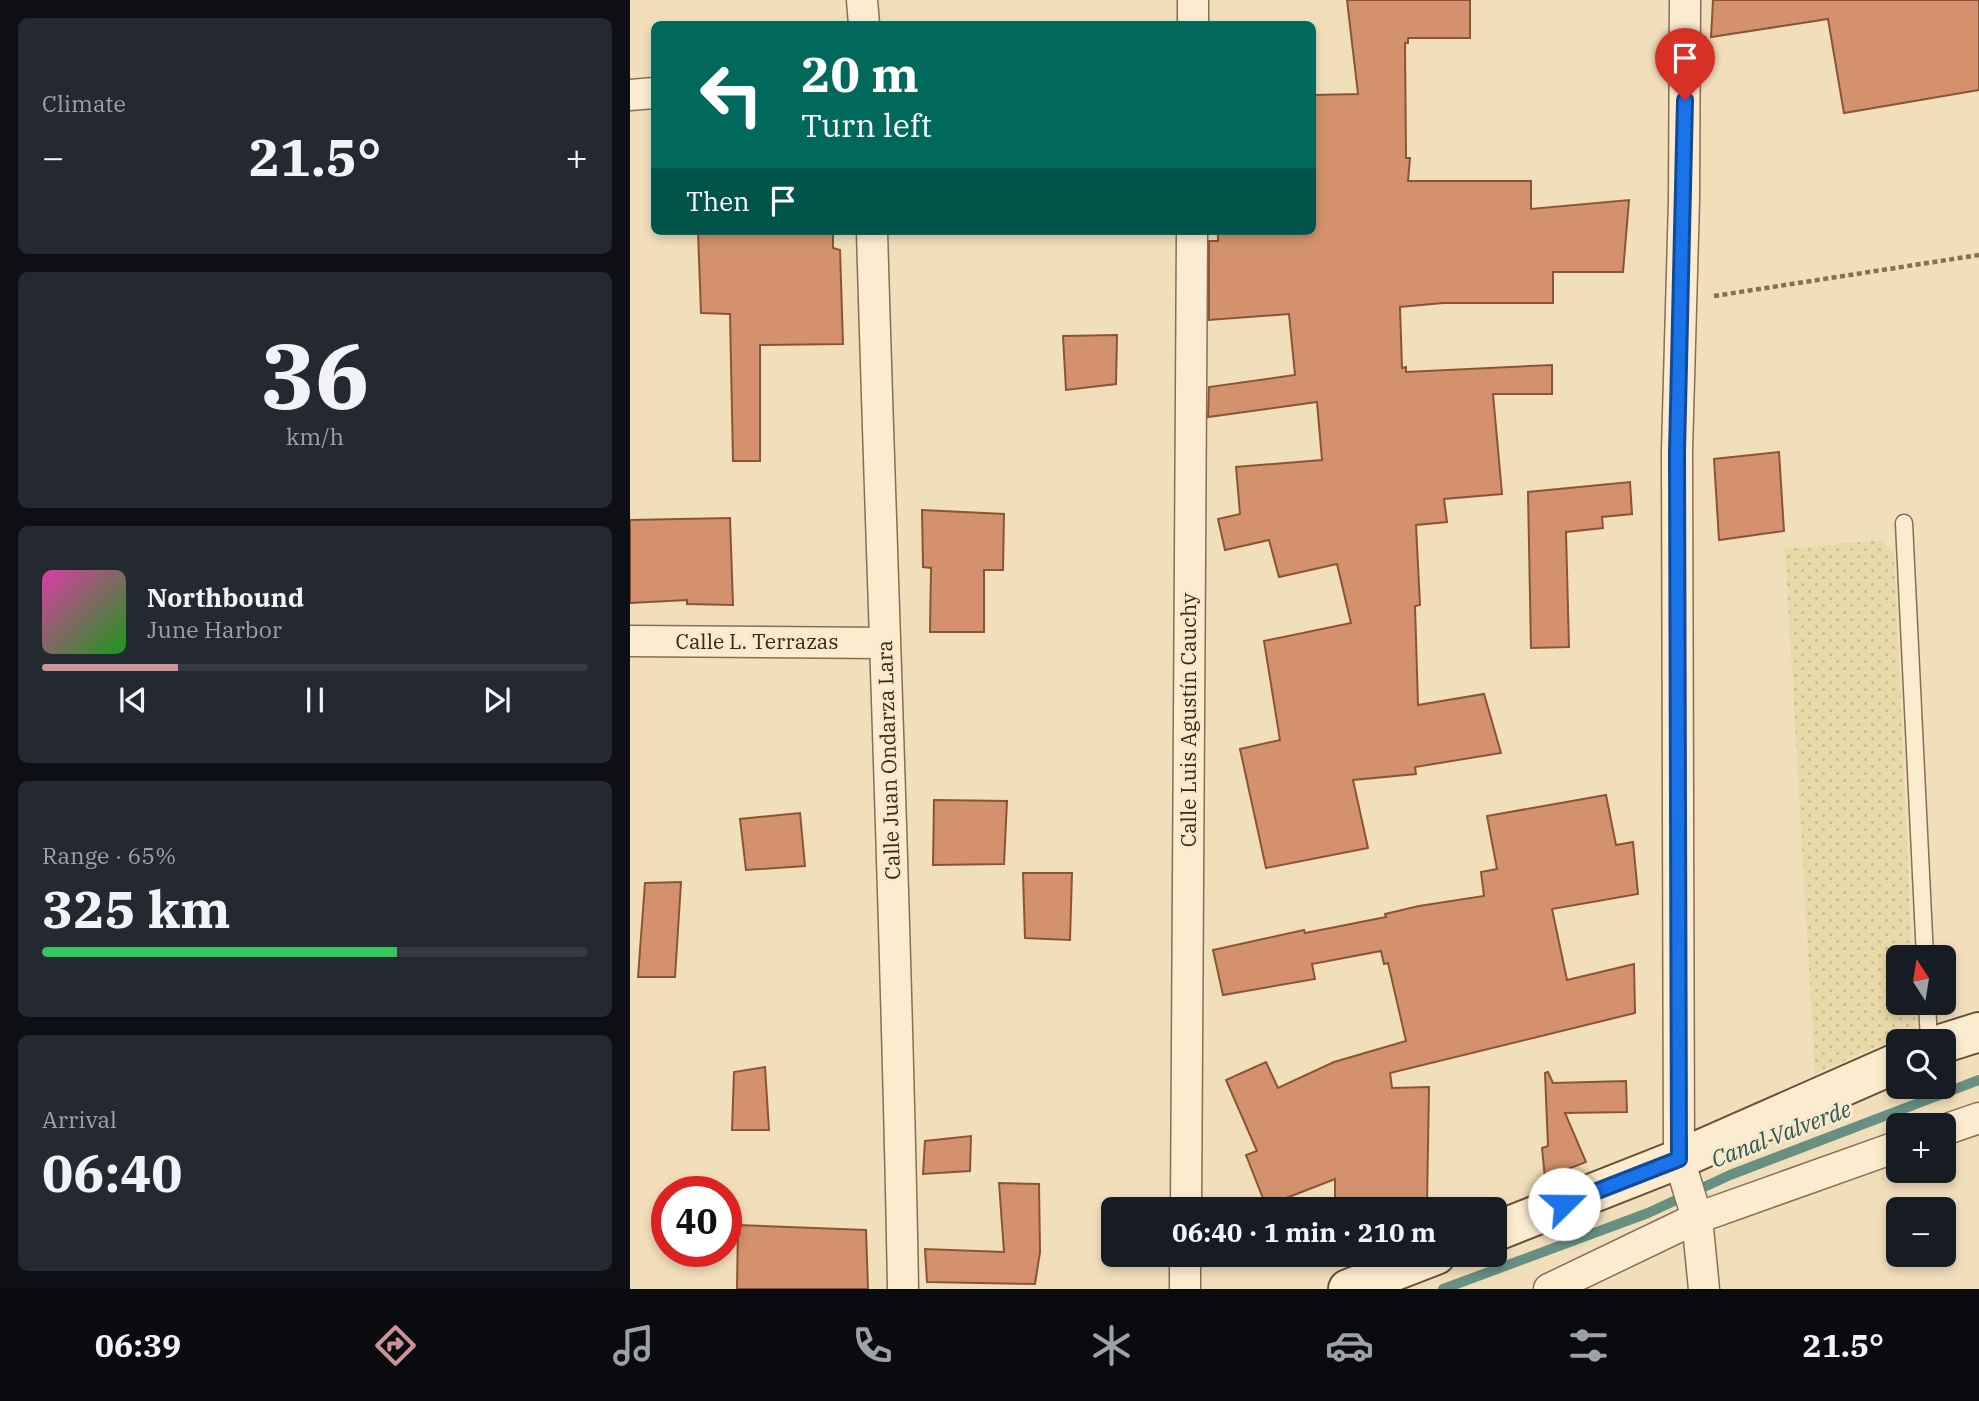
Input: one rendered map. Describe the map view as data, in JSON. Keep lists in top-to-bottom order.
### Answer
{
  "streets": {
    "street": ["Calle L. Terrazas", "Calle Luis Agustín Cauchy", "Calle Juan Ondarza Lara"]
  },
  "crossings": [
    ["Calle L. Terrazas", "Calle Juan Ondarza Lara"]
  ],
  "water": ["Canal Valverde"],
  "north": "top",
  "page": {
    "tile": [
      "Climate",
      ["36", "km/h"],
      ["Range · 65%", "325 km"],
      ["Arrival", "06:40"]
    ],
    "turn": ["20 m", "Turn left"],
    "heat": ["−", "21.5°", "+"],
    "then": "Then",
    "song": ["Northbound", "June Harbor"],
    "map_buttons": ["+", "−"],
    "limit": "40",
    "trip": "06:40 · 1 min · 210 m",
    "tabs": ["06:39", "21.5°"]
  }
}
